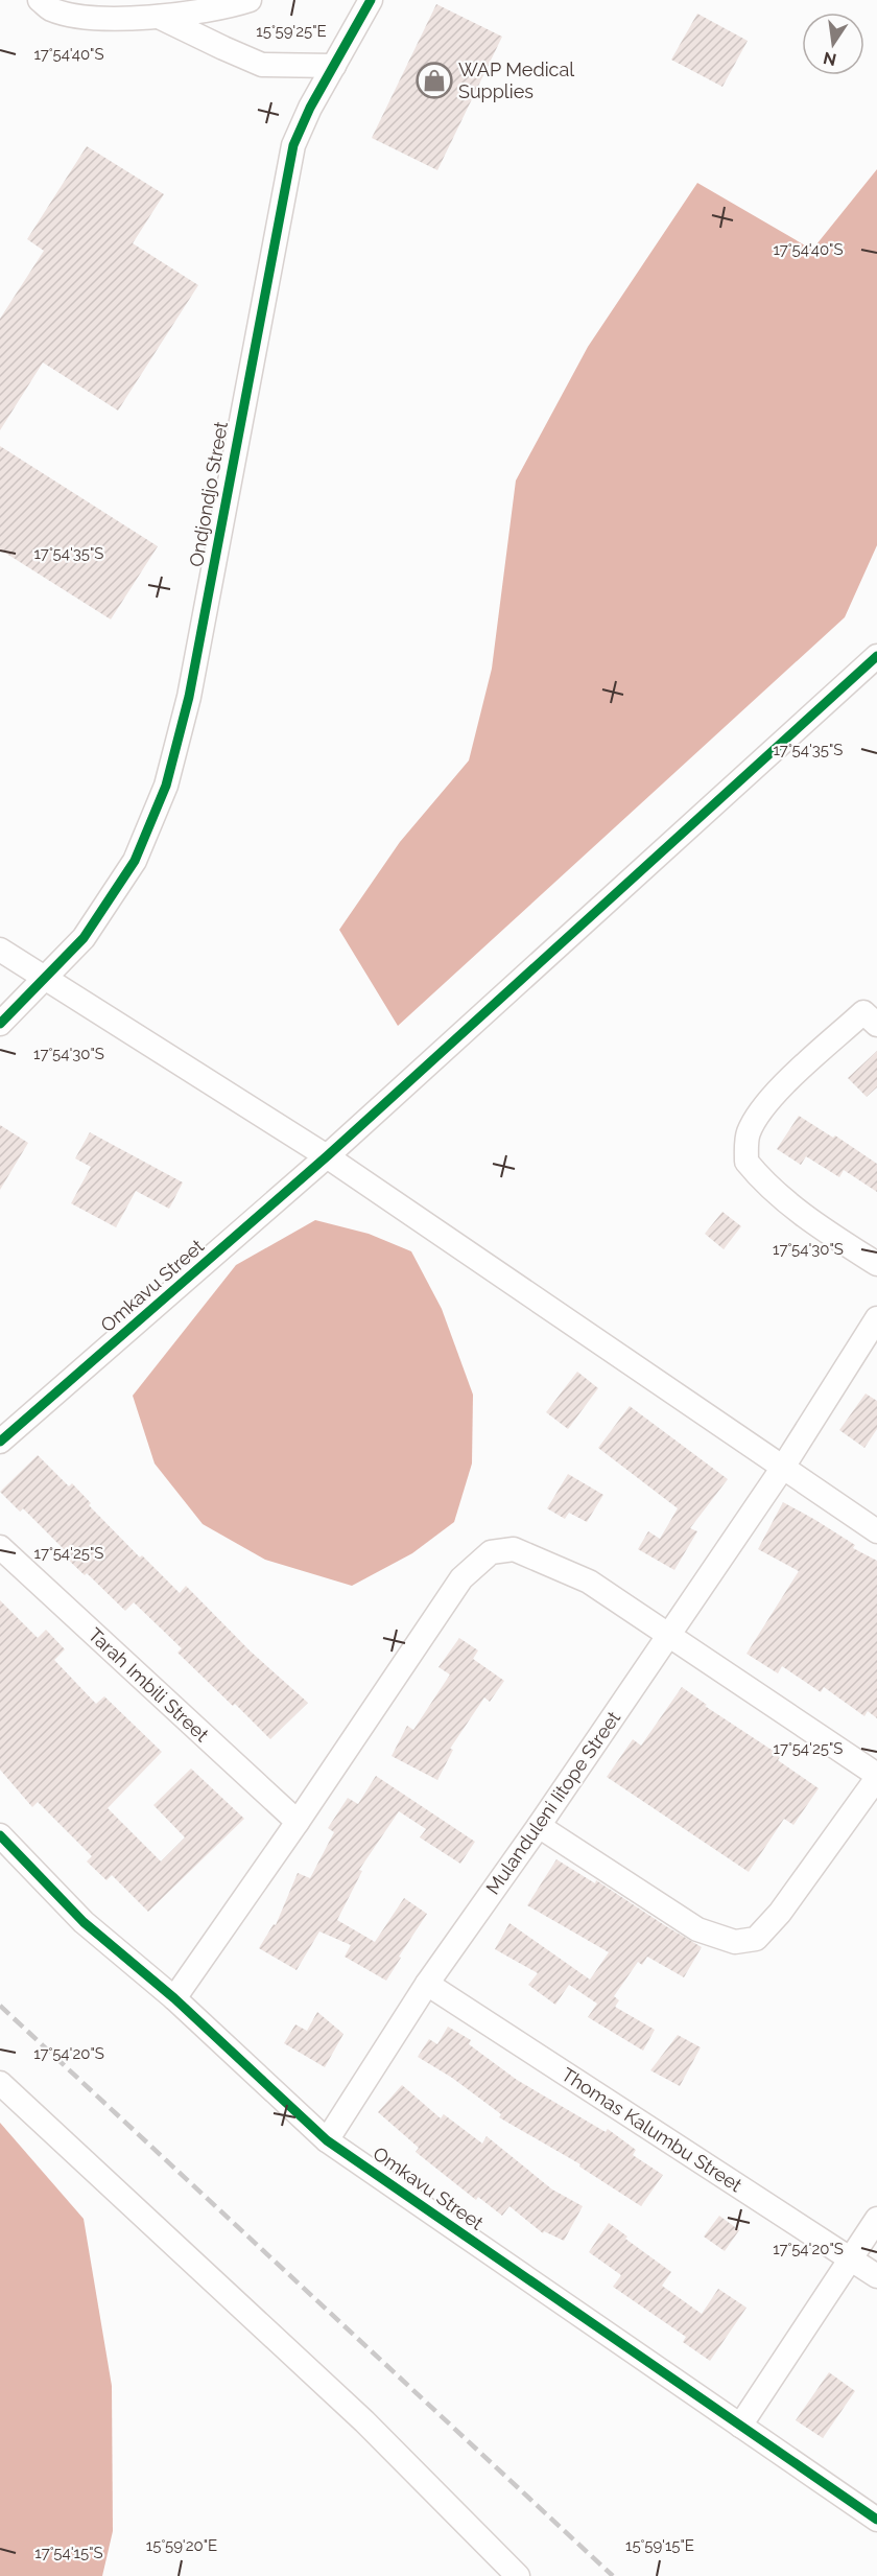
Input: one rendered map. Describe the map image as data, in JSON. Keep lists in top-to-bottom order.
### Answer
{
  "streets": {
    "street": [
      "Ondjondjo Street",
      "Omkavu Street",
      "Tarah Imbili Street",
      "Mulanduleni Iitope Street",
      "Thomas Kalumbu Street"
    ]
  },
  "crossings": [
    ["Omkavu Street", "Mulanduleni Iitope Street"],
    ["Mulanduleni Iitope Street", "Thomas Kalumbu Street"]
  ],
  "places": {
    "shop": ["WAP Medical Supplies"]
  },
  "north": "bottom",
  "coordinates": [
    "15°59'25\"E",
    "17°54'40\"S",
    "17°54'35\"S",
    "17°54'30\"S",
    "17°54'25\"S",
    "17°54'20\"S",
    "15°59'20\"E",
    "15°59'15\"E",
    "17°54'15\"S"
  ]
}
